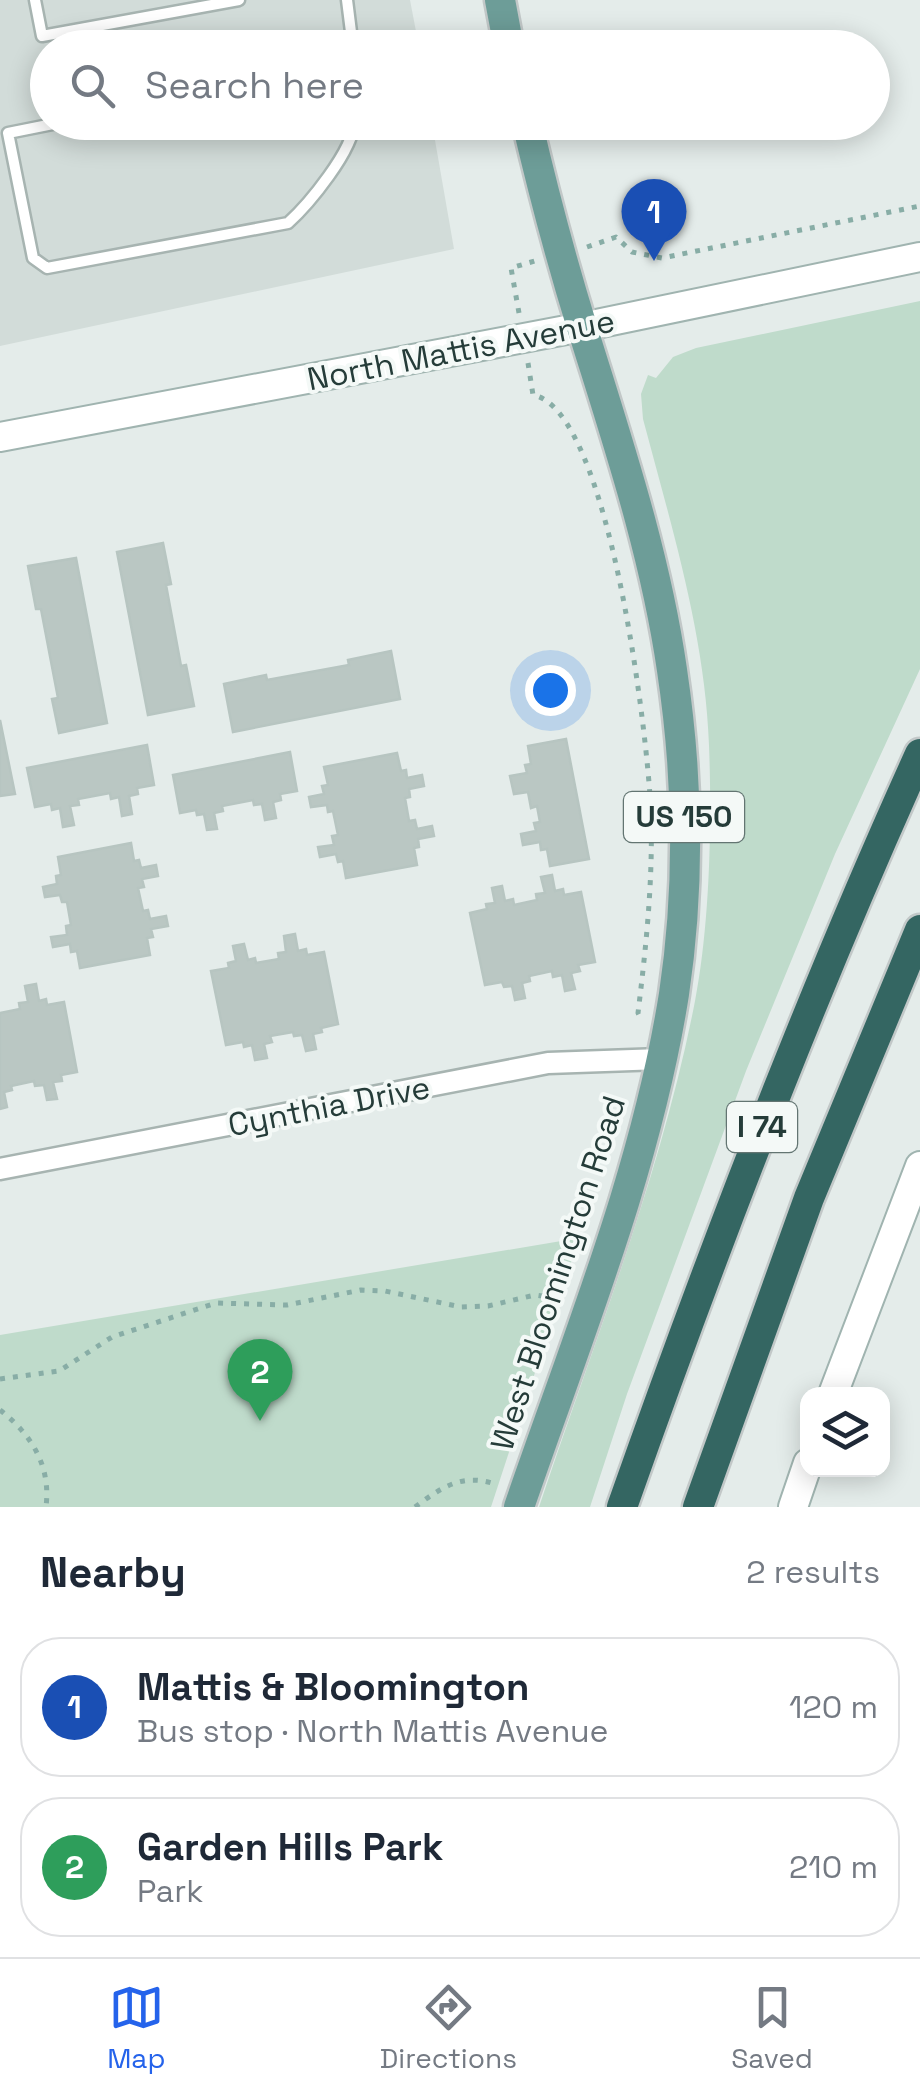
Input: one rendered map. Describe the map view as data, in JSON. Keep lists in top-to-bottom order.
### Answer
{
  "streets": {
    "highway": ["I 74"],
    "main road": ["North Mattis Avenue", "US 150", "West Bloomington Road"],
    "street": ["Cynthia Drive"]
  },
  "crossings": [
    ["North Mattis Avenue", "West Bloomington Road"],
    ["Cynthia Drive", "West Bloomington Road"]
  ],
  "page": {
    "search": "Search here",
    "pins": ["1", "2"],
    "heading": ["Nearby", "2 results"],
    "list": [
      {
        "mark": "1",
        "name": "Mattis & Bloomington",
        "note": "Bus stop · North Mattis Avenue",
        "value": "120 m"
      },
      {
        "mark": "2",
        "name": "Garden Hills Park",
        "note": "Park",
        "value": "210 m"
      }
    ],
    "nav": ["Map", "Directions", "Saved"]
  }
}
